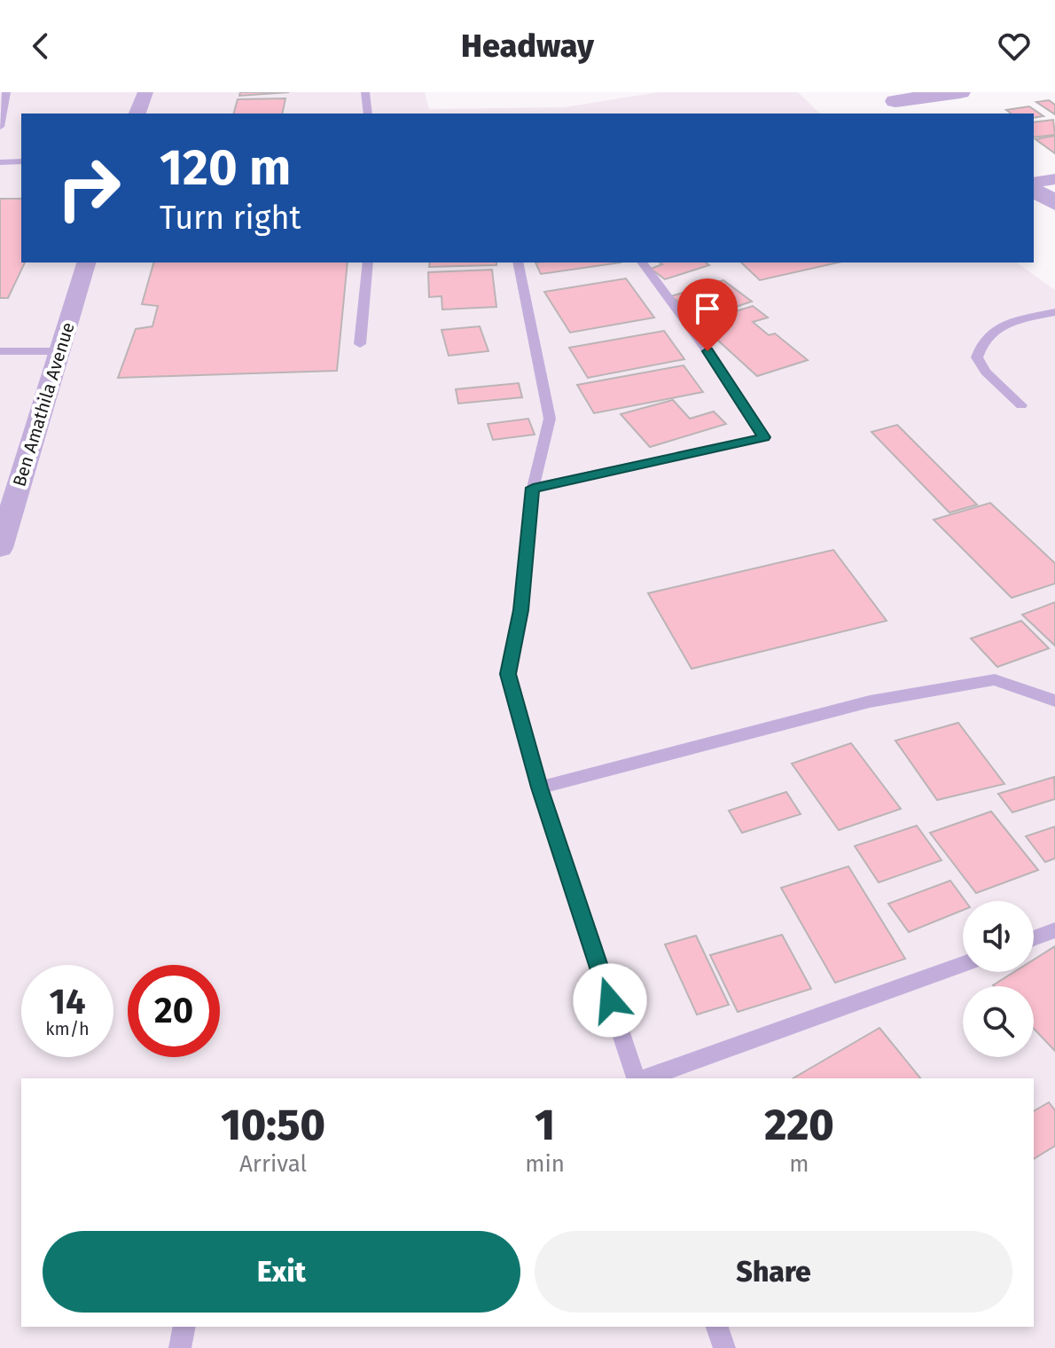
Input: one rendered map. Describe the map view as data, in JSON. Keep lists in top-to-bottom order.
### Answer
{
  "streets": {
    "street": ["Ben Amathila Avenue"]
  },
  "page": {
    "header": "Headway",
    "turn": ["120 m", "Turn right"],
    "speed": "14 km/h",
    "limit": "20",
    "eta": [
      "10:50",
      "Arrival",
      "1",
      "min",
      "220",
      "m"
    ],
    "buttons": ["Exit", "Share"]
  }
}
